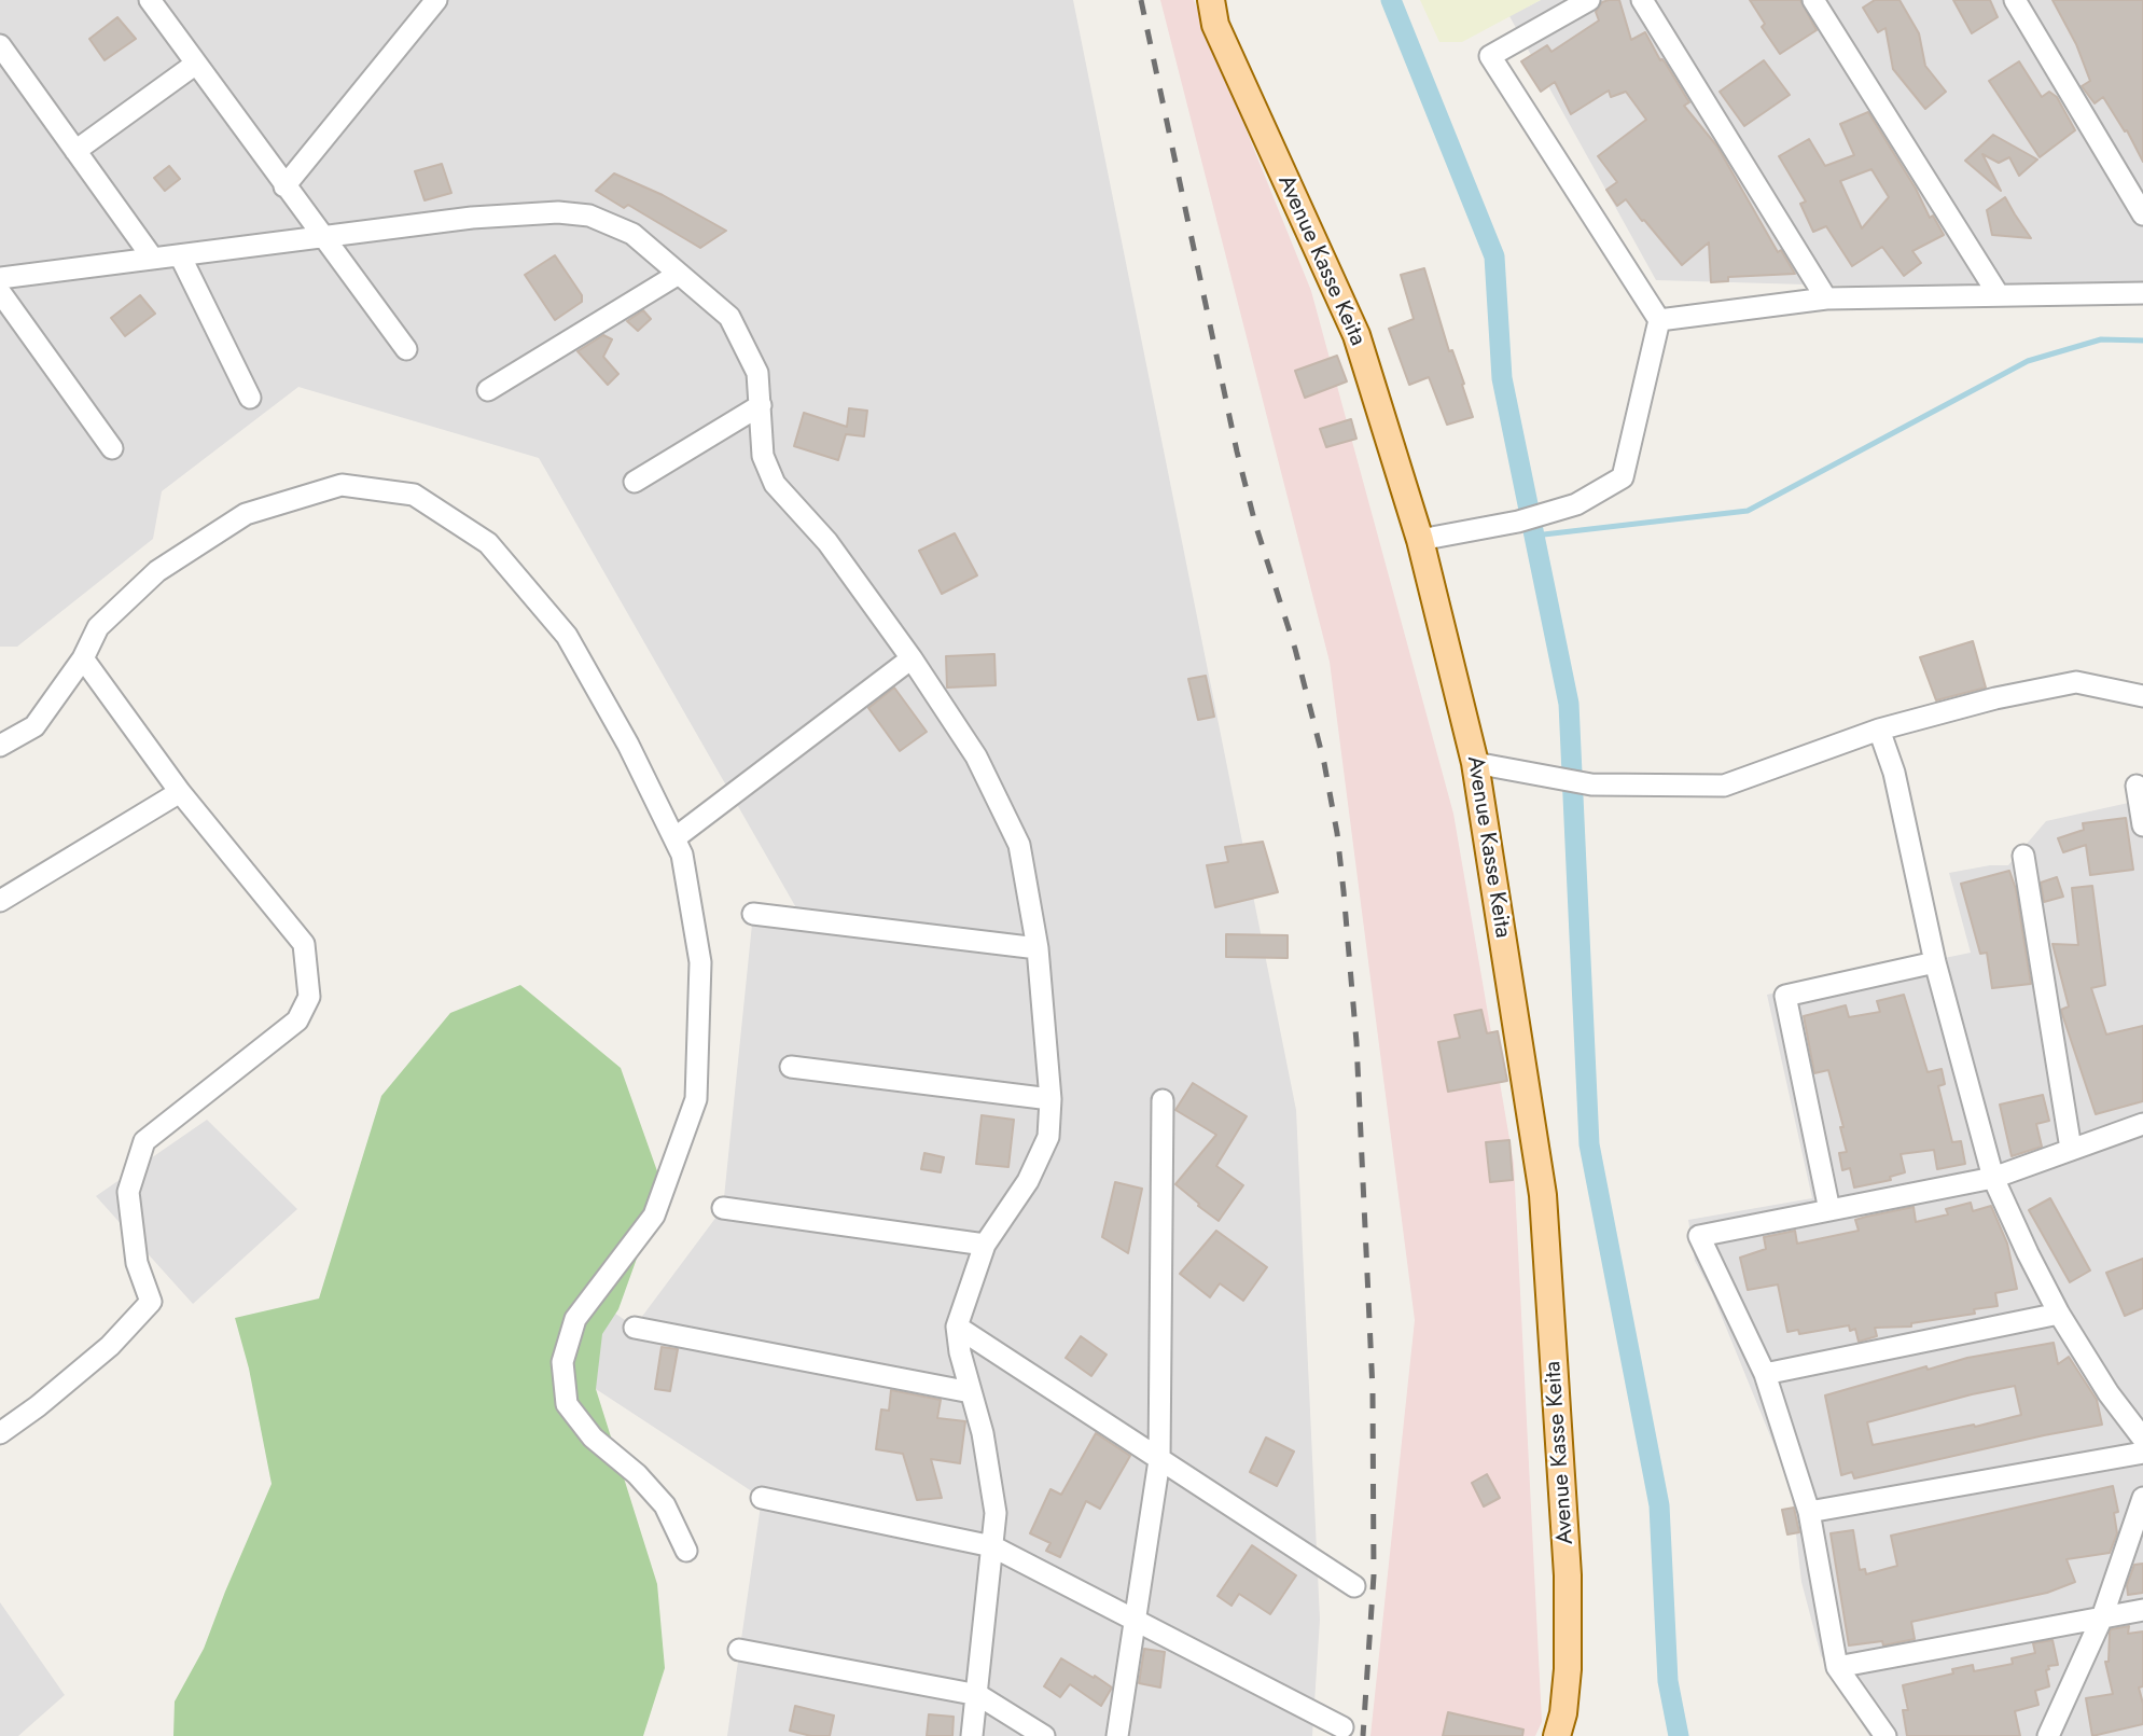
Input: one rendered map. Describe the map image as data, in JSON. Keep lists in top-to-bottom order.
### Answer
{
  "streets": {
    "main road": ["Avenue Kasse Keita"]
  }
}
